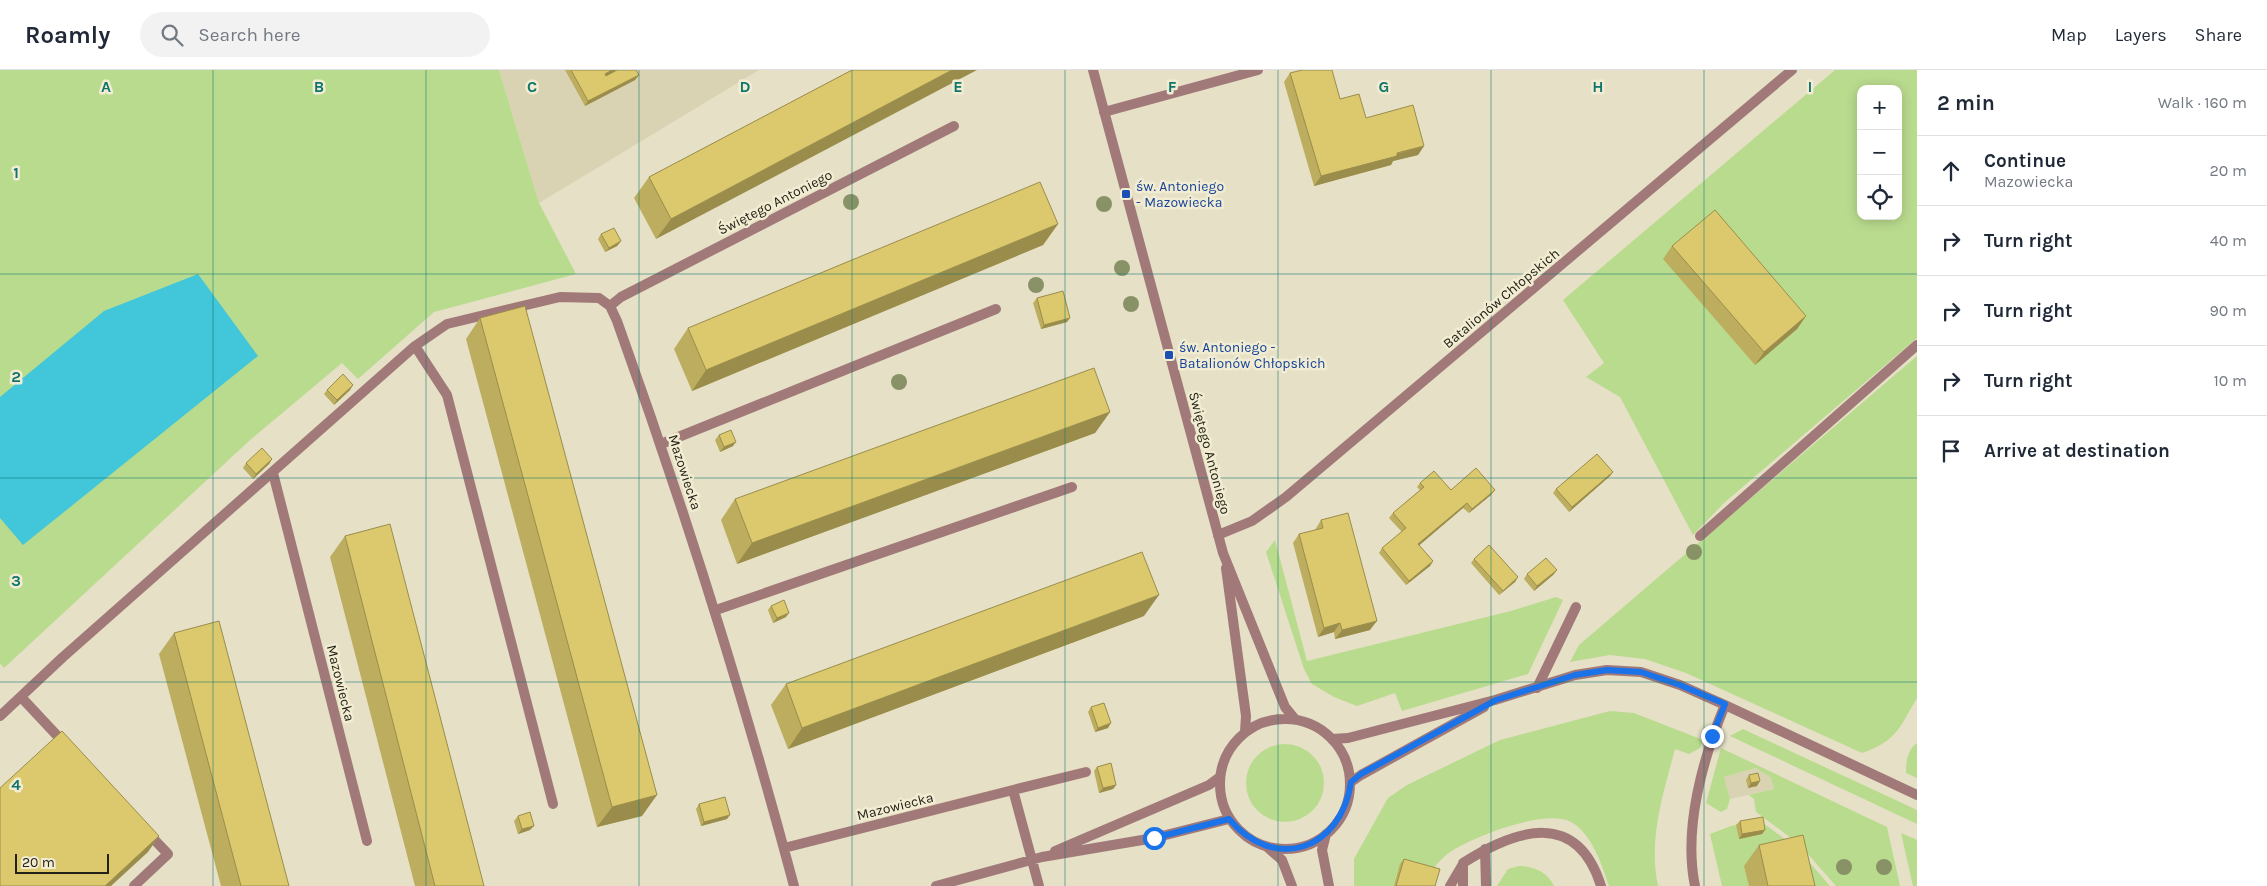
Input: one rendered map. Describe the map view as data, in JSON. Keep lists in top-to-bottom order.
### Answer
{
  "streets": {
    "street": ["Świętego Antoniego", "Batalionów Chłopskich", "Mazowiecka"]
  },
  "crossings": [
    ["Świętego Antoniego", "Batalionów Chłopskich"],
    ["Świętego Antoniego", "Mazowiecka"]
  ],
  "places": {
    "transit": ["św. Antoniego - Mazowiecka", "św. Antoniego - Batalionów Chłopskich"]
  },
  "scale_bar": "20 m",
  "page": {
    "header": "Roamly",
    "search": "Search here",
    "nav": ["Map", "Layers", "Share"],
    "heading": ["2 min", "Walk · 160 m"],
    "map_buttons": ["+", "−"],
    "list": [
      ["Continue", "Mazowiecka", "20 m"],
      ["Turn right", "40 m"],
      ["Turn right", "90 m"],
      ["Turn right", "10 m"],
      "Arrive at destination"
    ],
    "scale": "20 m"
  },
  "grid": {
    "columns": [
      "A",
      "B",
      "C",
      "D",
      "E",
      "F",
      "G",
      "H",
      "I"
    ],
    "rows": [
      "1",
      "2",
      "3",
      "4"
    ]
  }
}
